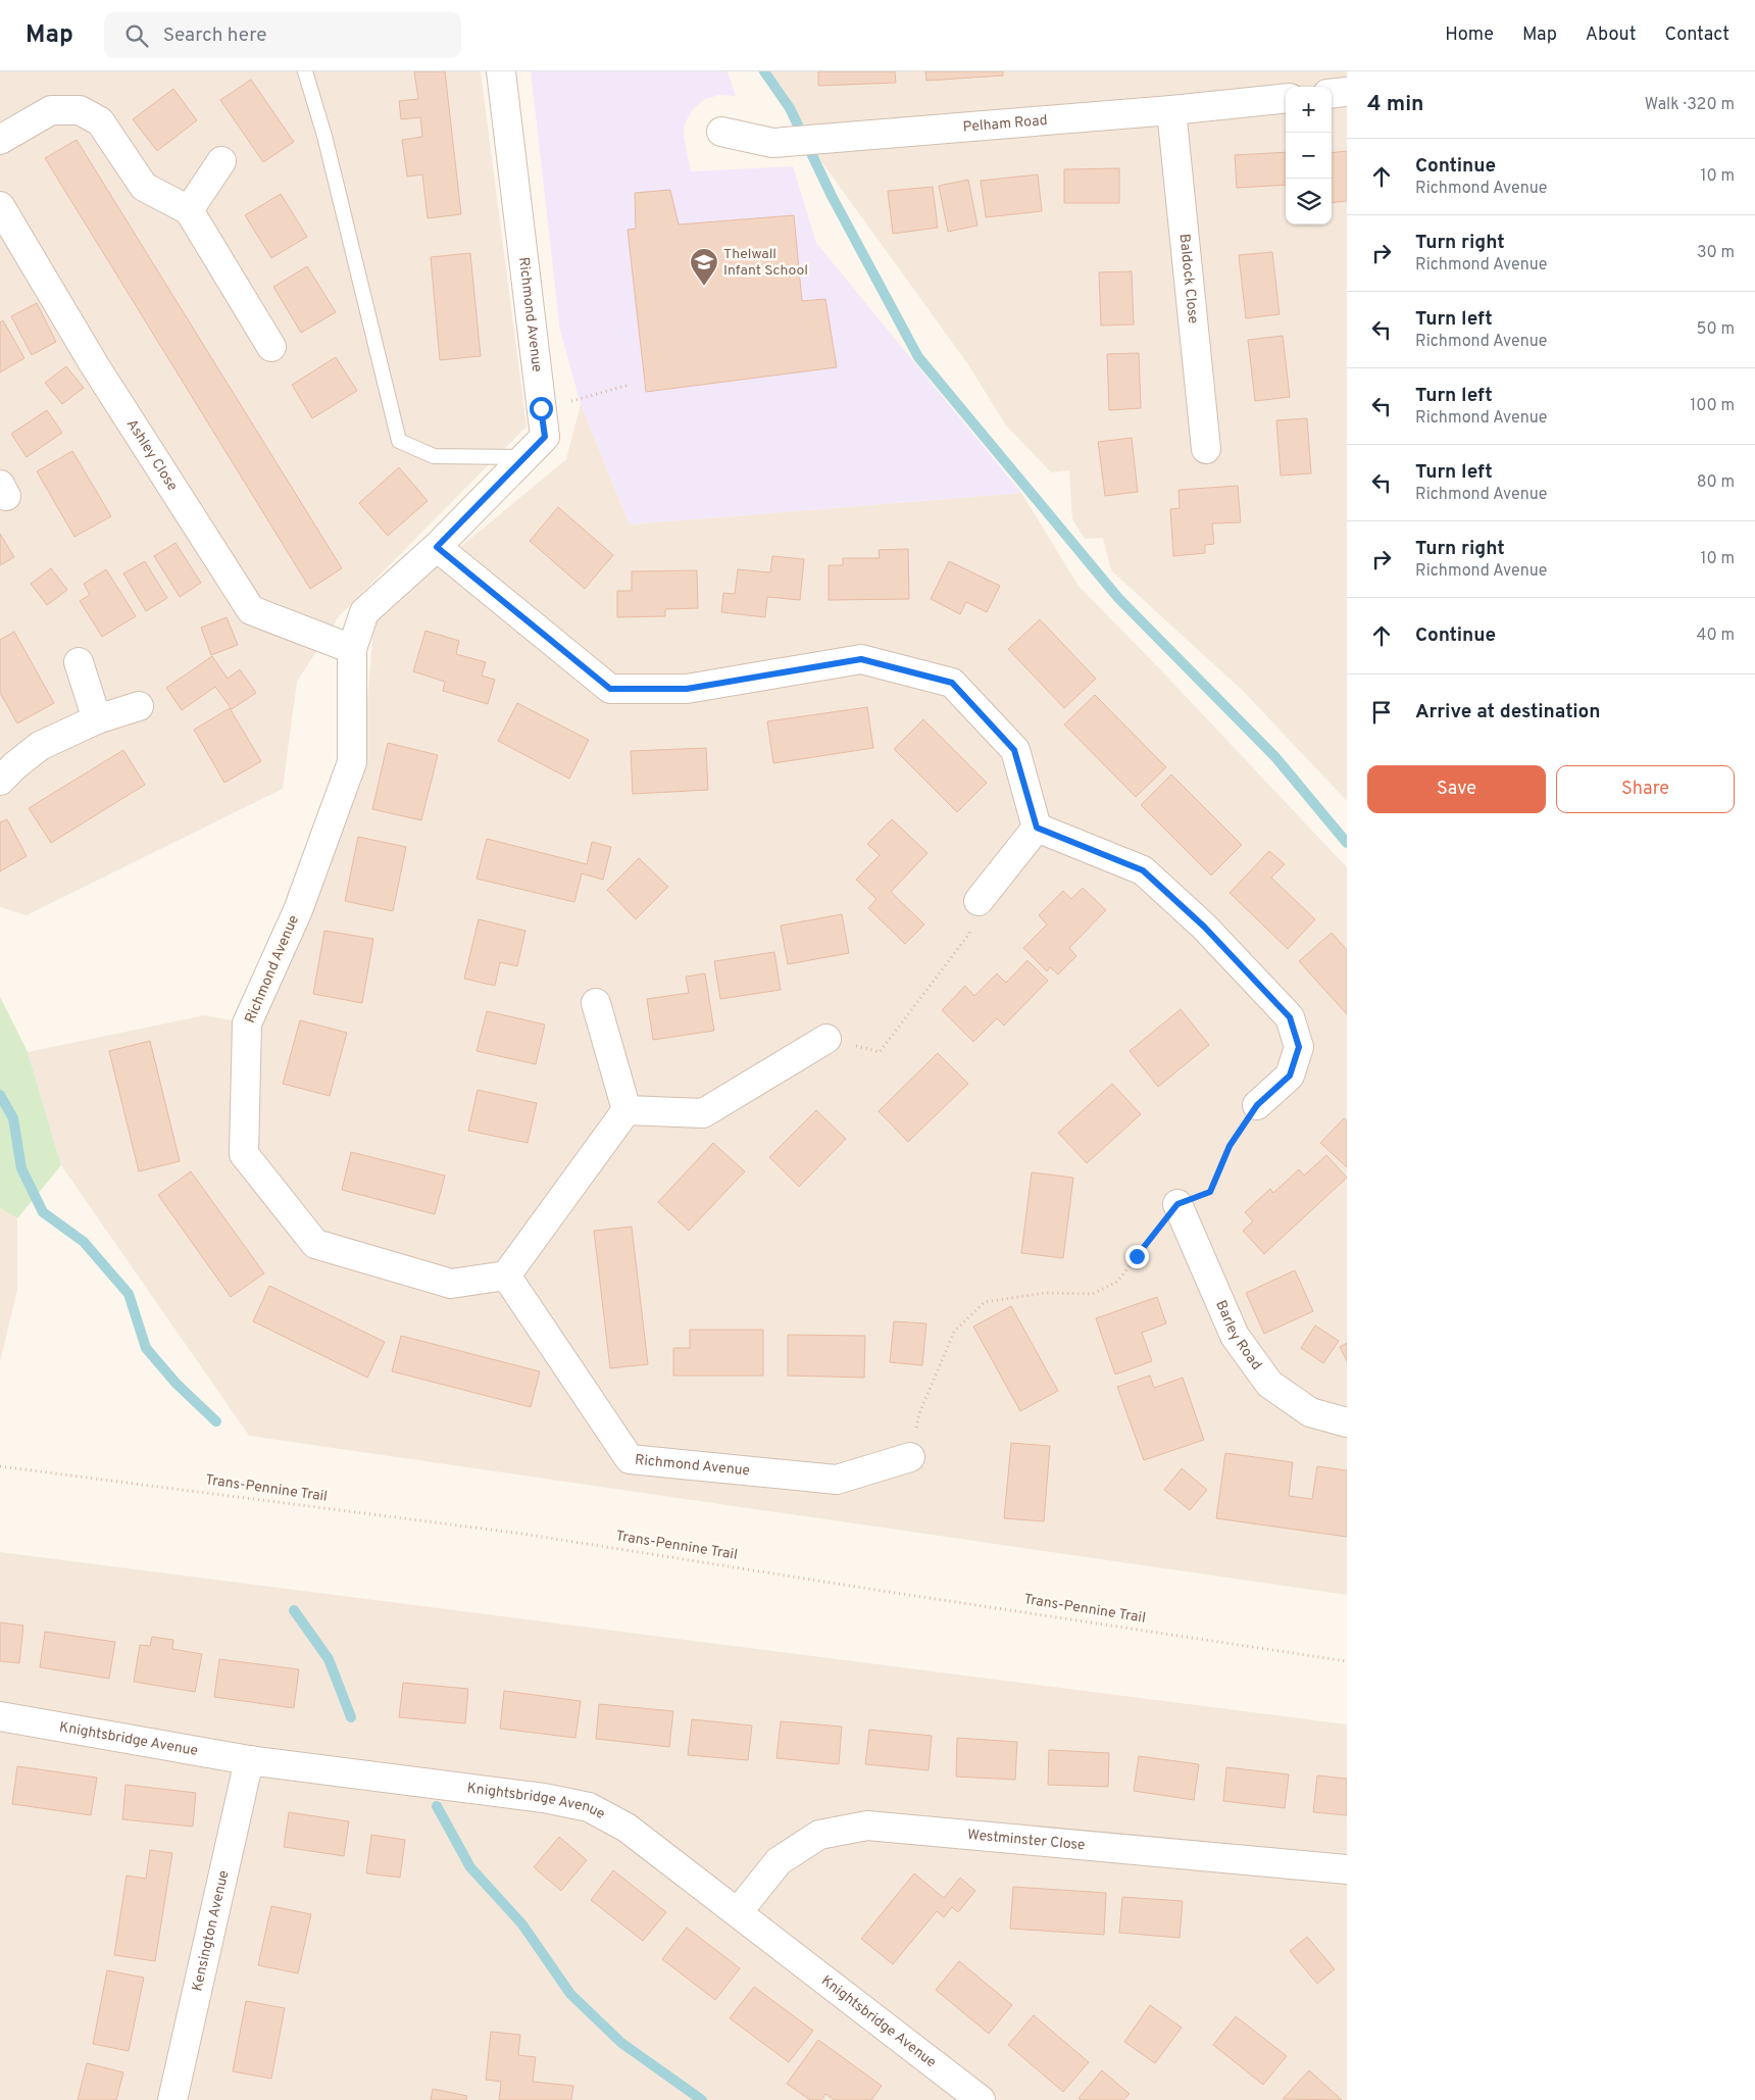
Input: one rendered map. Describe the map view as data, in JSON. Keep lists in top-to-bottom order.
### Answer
{
  "streets": {
    "street": [
      "Pelham Road",
      "Baldock Close",
      "Richmond Avenue",
      "Ashley Close",
      "Barley Road",
      "Knightsbridge Avenue",
      "Westminster Close",
      "Kensington Avenue"
    ],
    "path": ["Trans-Pennine Trail"]
  },
  "crossings": [
    ["Pelham Road", "Baldock Close"],
    ["Richmond Avenue", "Ashley Close"],
    ["Knightsbridge Avenue", "Westminster Close"],
    ["Knightsbridge Avenue", "Kensington Avenue"]
  ],
  "places": {
    "school or university": ["Thelwall Infant School"]
  },
  "page": {
    "header": "Map",
    "search": "Search here",
    "nav": [
      "Home",
      "Map",
      "About",
      "Contact"
    ],
    "heading": ["4 min", "Walk · 320 m"],
    "map_buttons": ["+", "−"],
    "list": [
      ["Continue", "Richmond Avenue", "10 m"],
      ["Turn right", "Richmond Avenue", "30 m"],
      ["Turn left", "Richmond Avenue", "50 m"],
      ["Turn left", "Richmond Avenue", "100 m"],
      ["Turn left", "Richmond Avenue", "80 m"],
      ["Turn right", "Richmond Avenue", "10 m"],
      ["Continue", "40 m"],
      "Arrive at destination"
    ],
    "buttons": ["Save", "Share"]
  }
}
